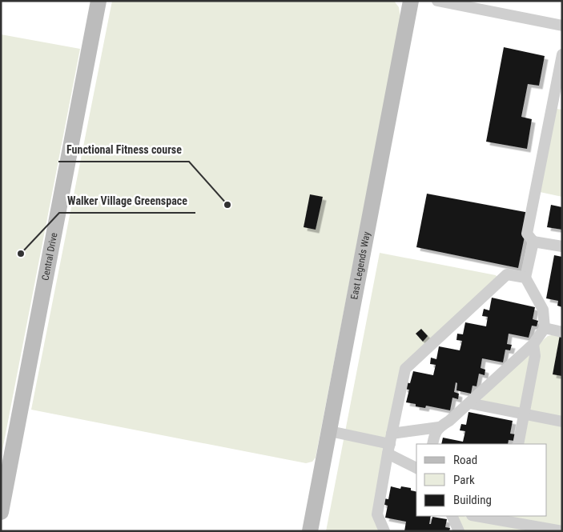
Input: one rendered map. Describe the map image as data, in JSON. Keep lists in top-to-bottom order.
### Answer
{
  "streets": {
    "street": ["Central Drive", "East Legends Way"]
  },
  "places": ["Functional Fitness course", "Walker Village Greenspace"],
  "legend": ["Road", "Park", "Building"]
}
